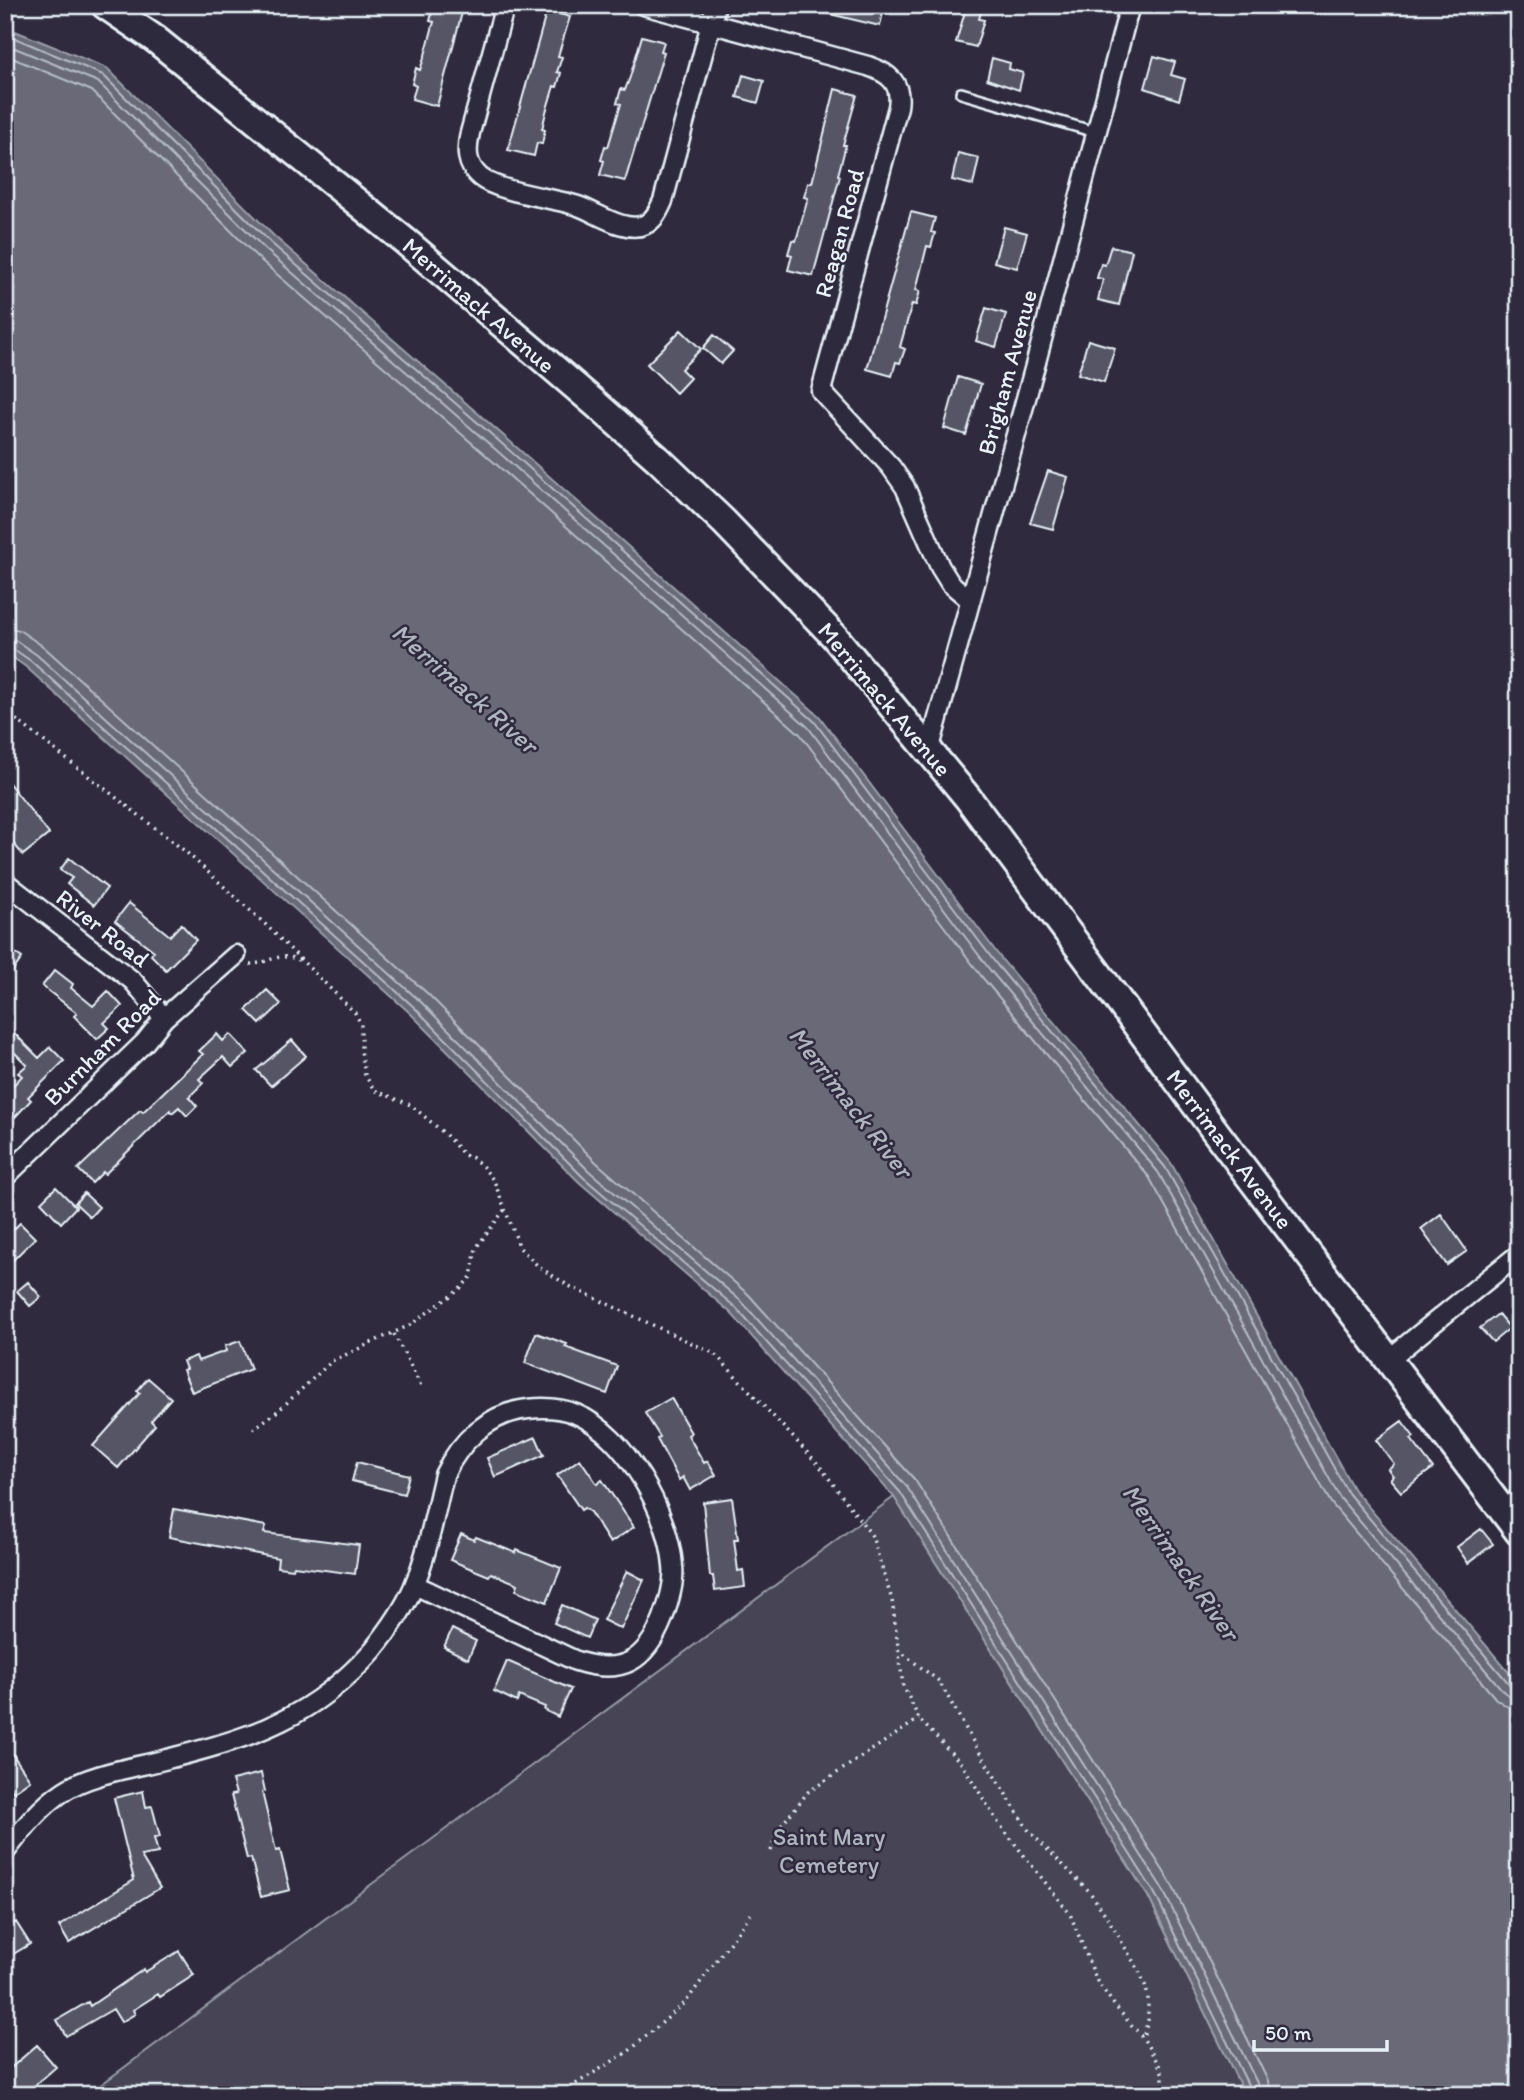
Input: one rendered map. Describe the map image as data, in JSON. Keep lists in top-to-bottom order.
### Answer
{
  "streets": {
    "main road": ["Merrimack Avenue"],
    "street": [
      "Reagan Road",
      "Brigham Avenue",
      "River Road",
      "Burnham Road"
    ]
  },
  "crossings": [
    ["Reagan Road", "Brigham Avenue"],
    ["Merrimack Avenue", "Brigham Avenue"],
    ["River Road", "Burnham Road"]
  ],
  "water": ["Merrimack River"],
  "parks": ["Saint Mary Cemetery"],
  "scale_bar": "50 m"
}
